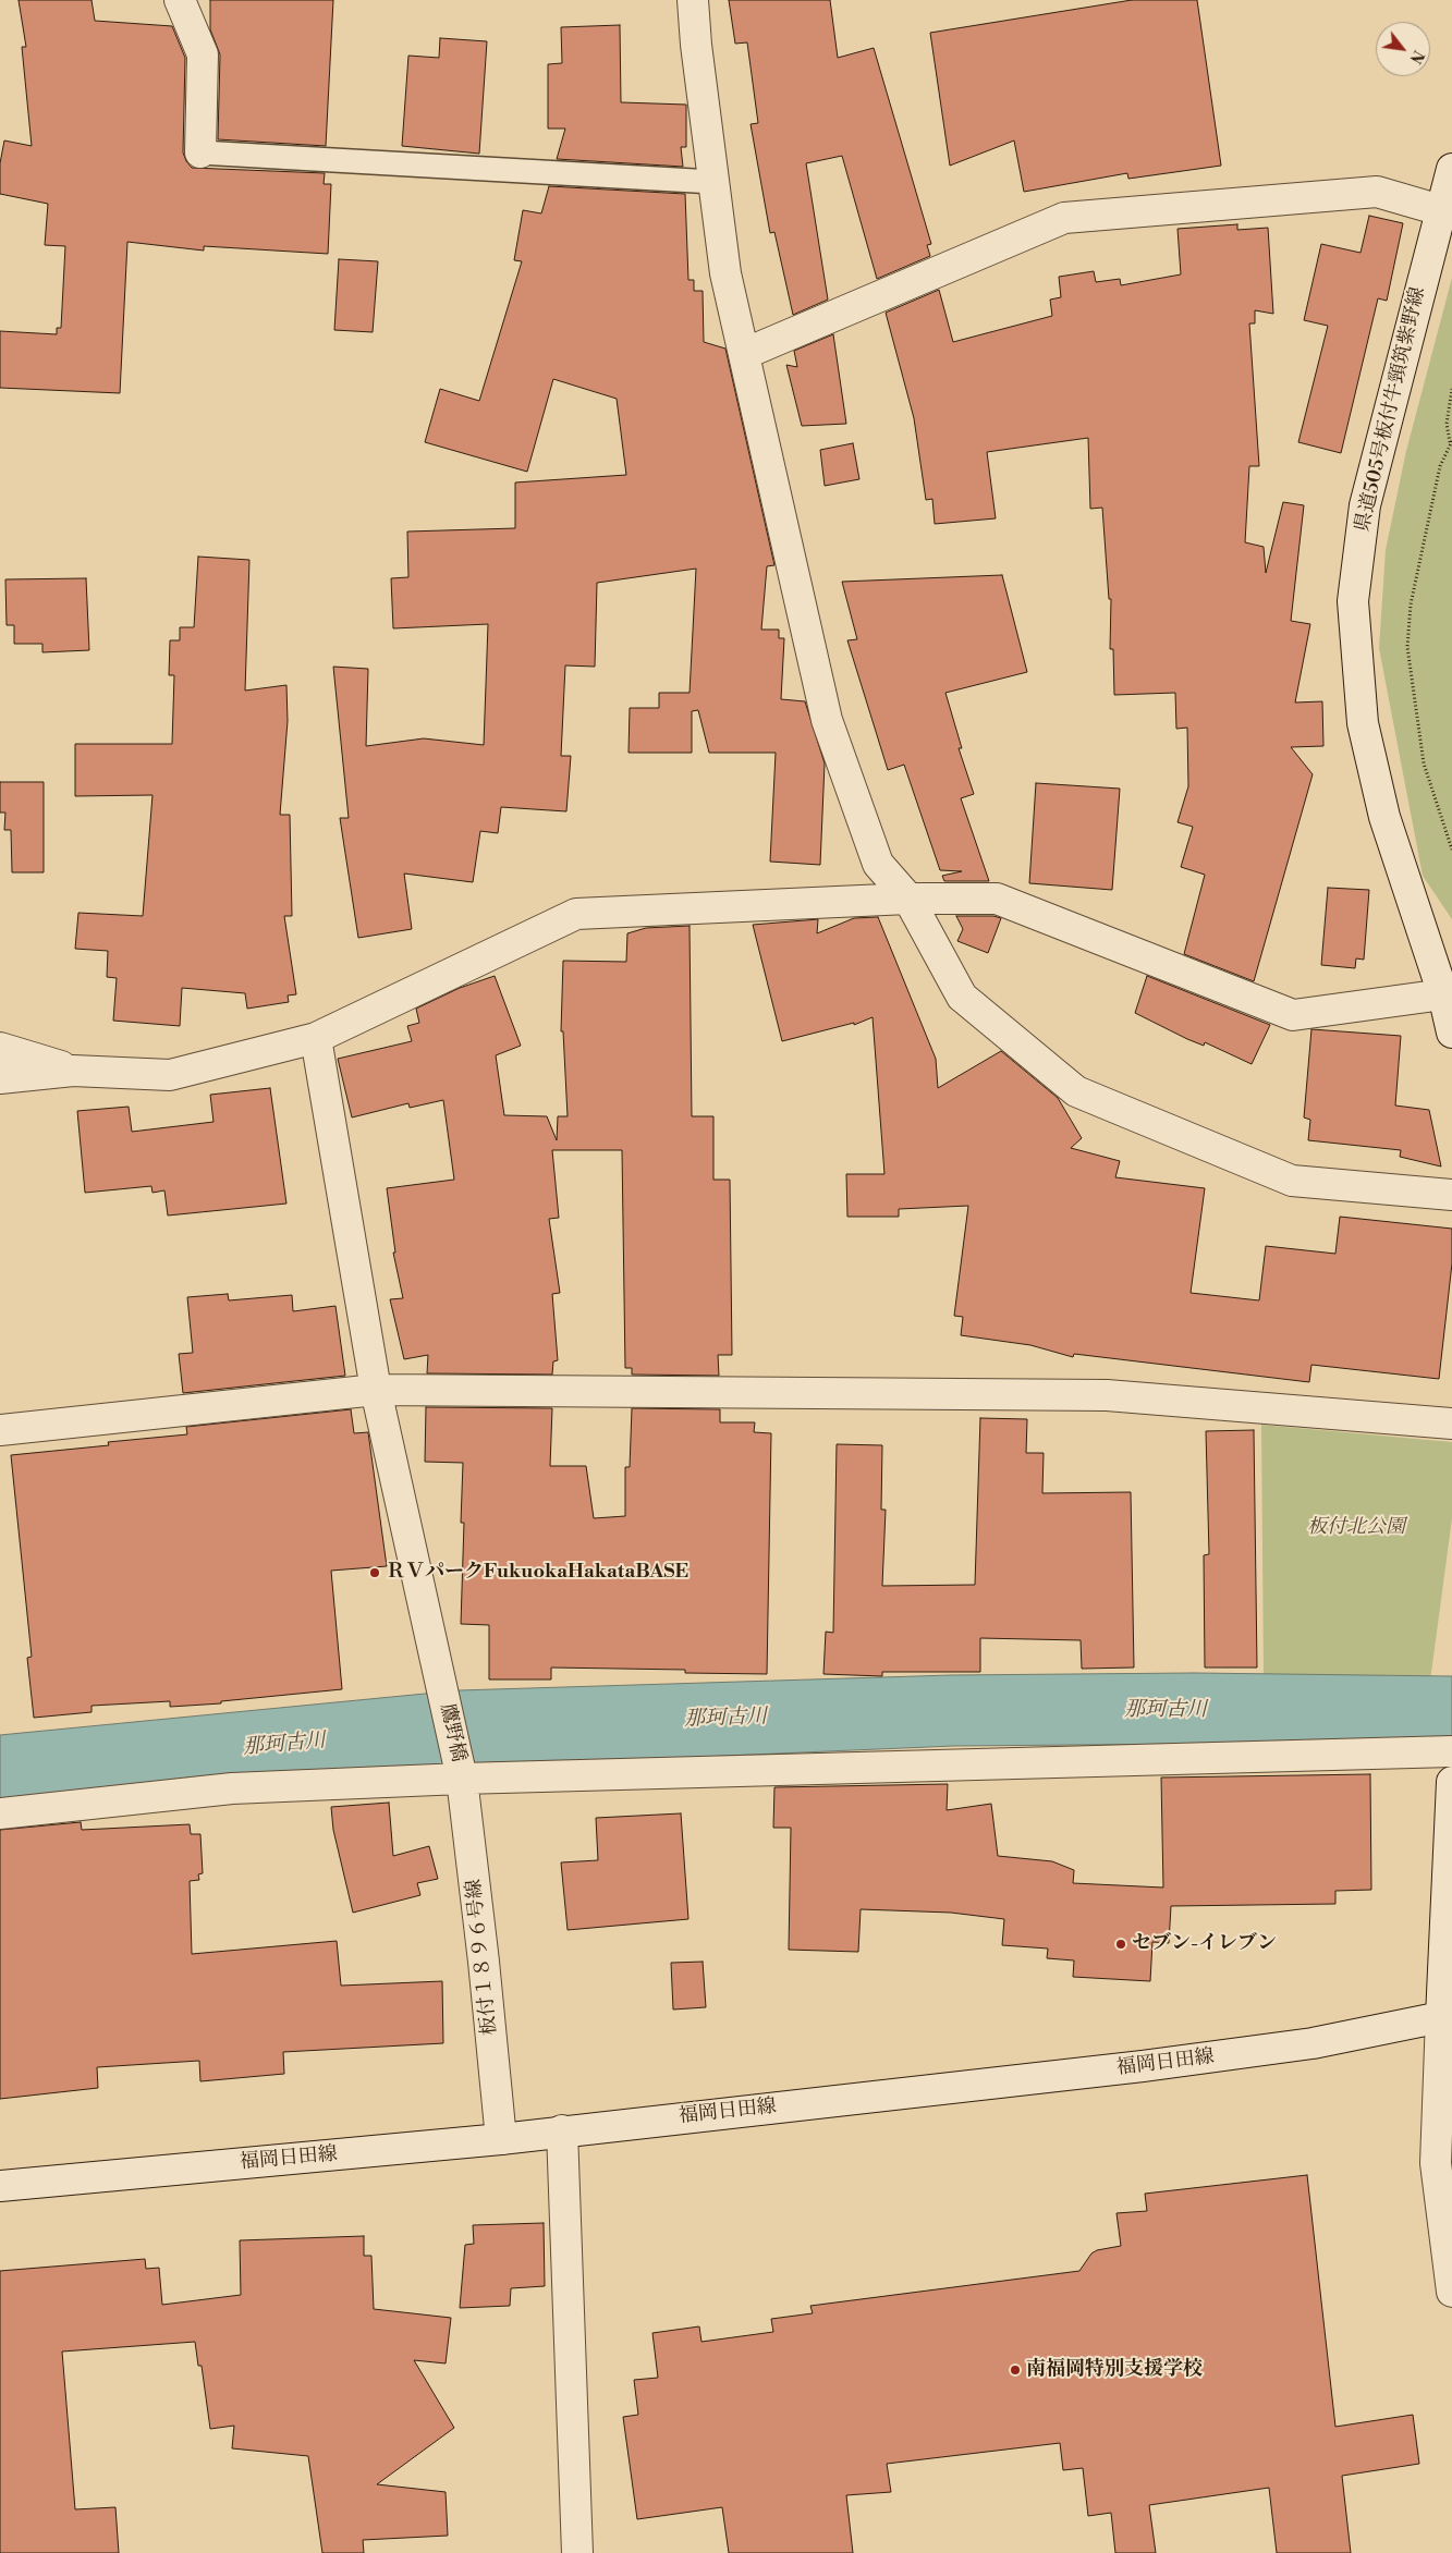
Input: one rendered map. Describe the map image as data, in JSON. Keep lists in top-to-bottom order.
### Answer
{
  "streets": {
    "street": [
      "県道505号板付牛頸筑紫野線",
      "鷹野橋",
      "板付１８９６号線",
      "福岡日田線"
    ]
  },
  "crossings": [
    ["鷹野橋", "板付１８９６号線"],
    ["板付１８９６号線", "福岡日田線"]
  ],
  "water": ["那珂古川"],
  "parks": ["板付北公園"],
  "places": ["ＲＶパークFukuokaHakataBASE", "セブン-イレブン", "南福岡特別支援学校"],
  "north": "bottom right"
}
